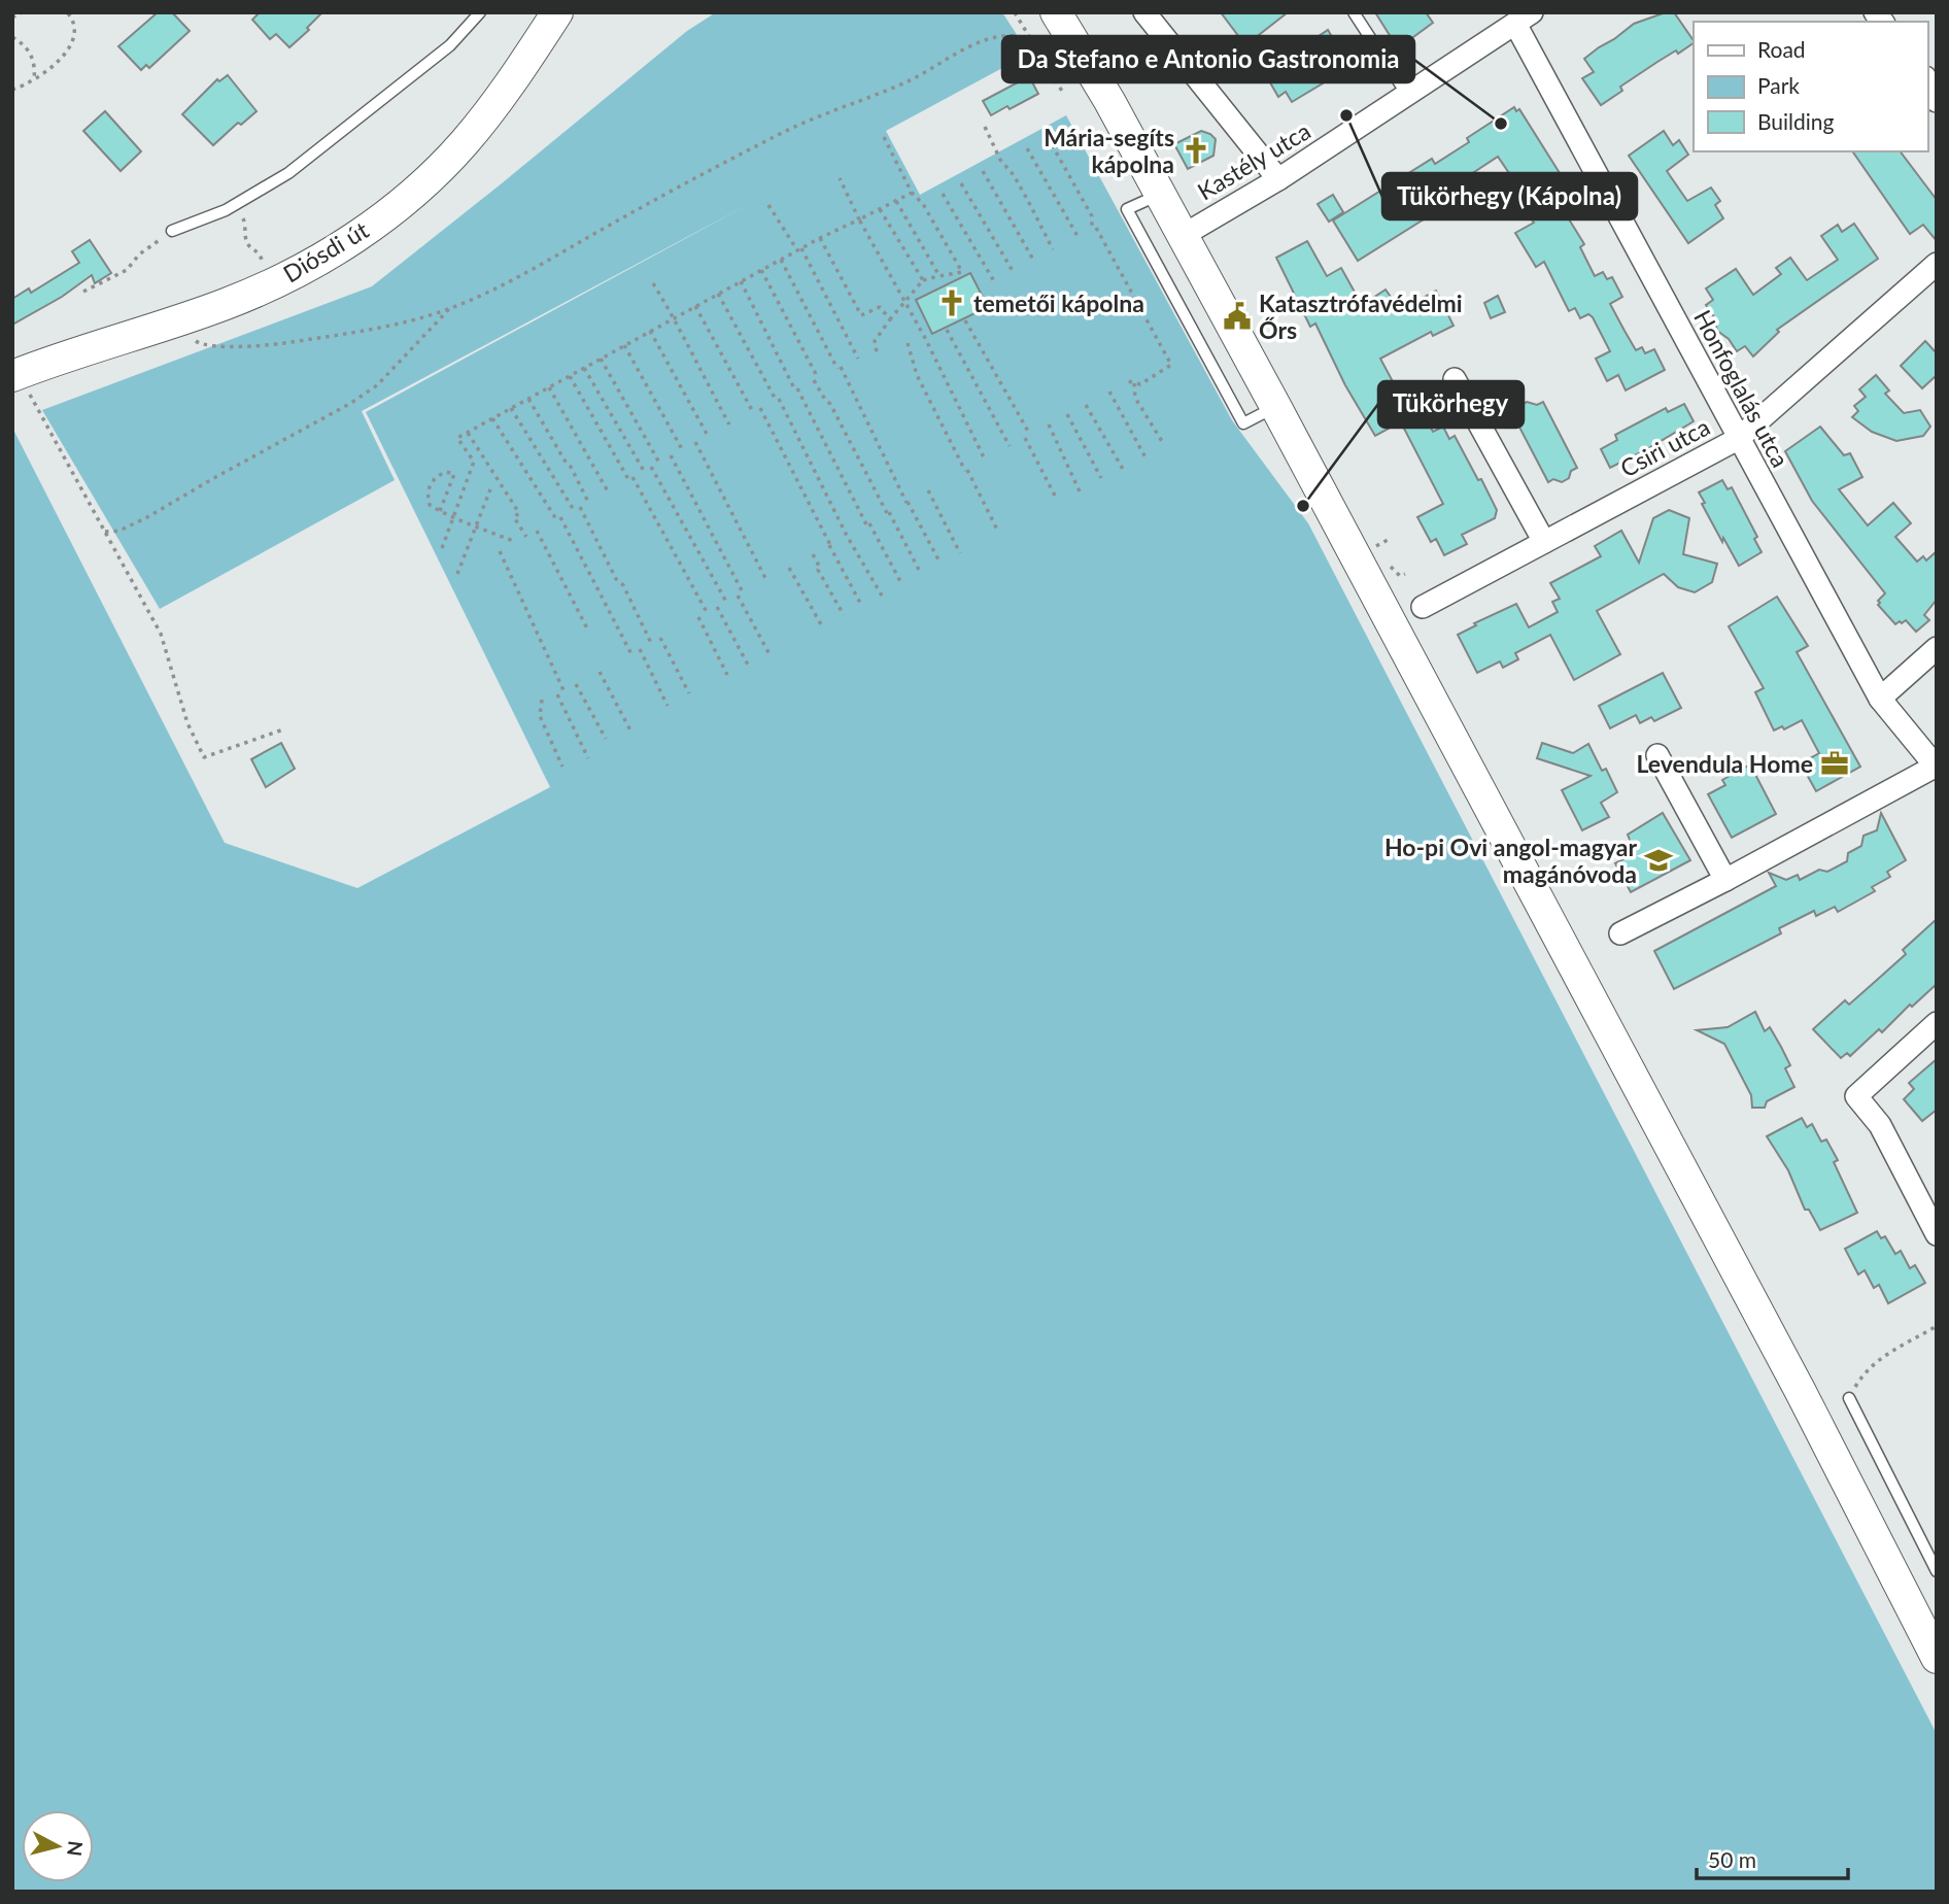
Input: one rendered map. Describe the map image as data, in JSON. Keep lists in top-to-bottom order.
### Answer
{
  "streets": {
    "main road": ["Diósdi út"],
    "street": ["Kastély utca", "Honfoglalás utca", "Csiri utca"]
  },
  "crossings": [
    ["Kastély utca", "Honfoglalás utca"],
    ["Honfoglalás utca", "Csiri utca"]
  ],
  "places": {
    "other": ["Tükörhegy (Kápolna)", "Da Stefano e Antonio Gastronomia", "Tükörhegy"],
    "church": ["Mária-segíts kápolna", "temetői kápolna"],
    "public building": ["Katasztrófavédelmi Őrs"],
    "office": ["Levendula Home"],
    "school or university": ["Ho-pi Ovi angol-magyar magánóvoda"]
  },
  "legend": ["Road", "Park", "Building"],
  "scale_bar": "50 m",
  "north": "right"
}
